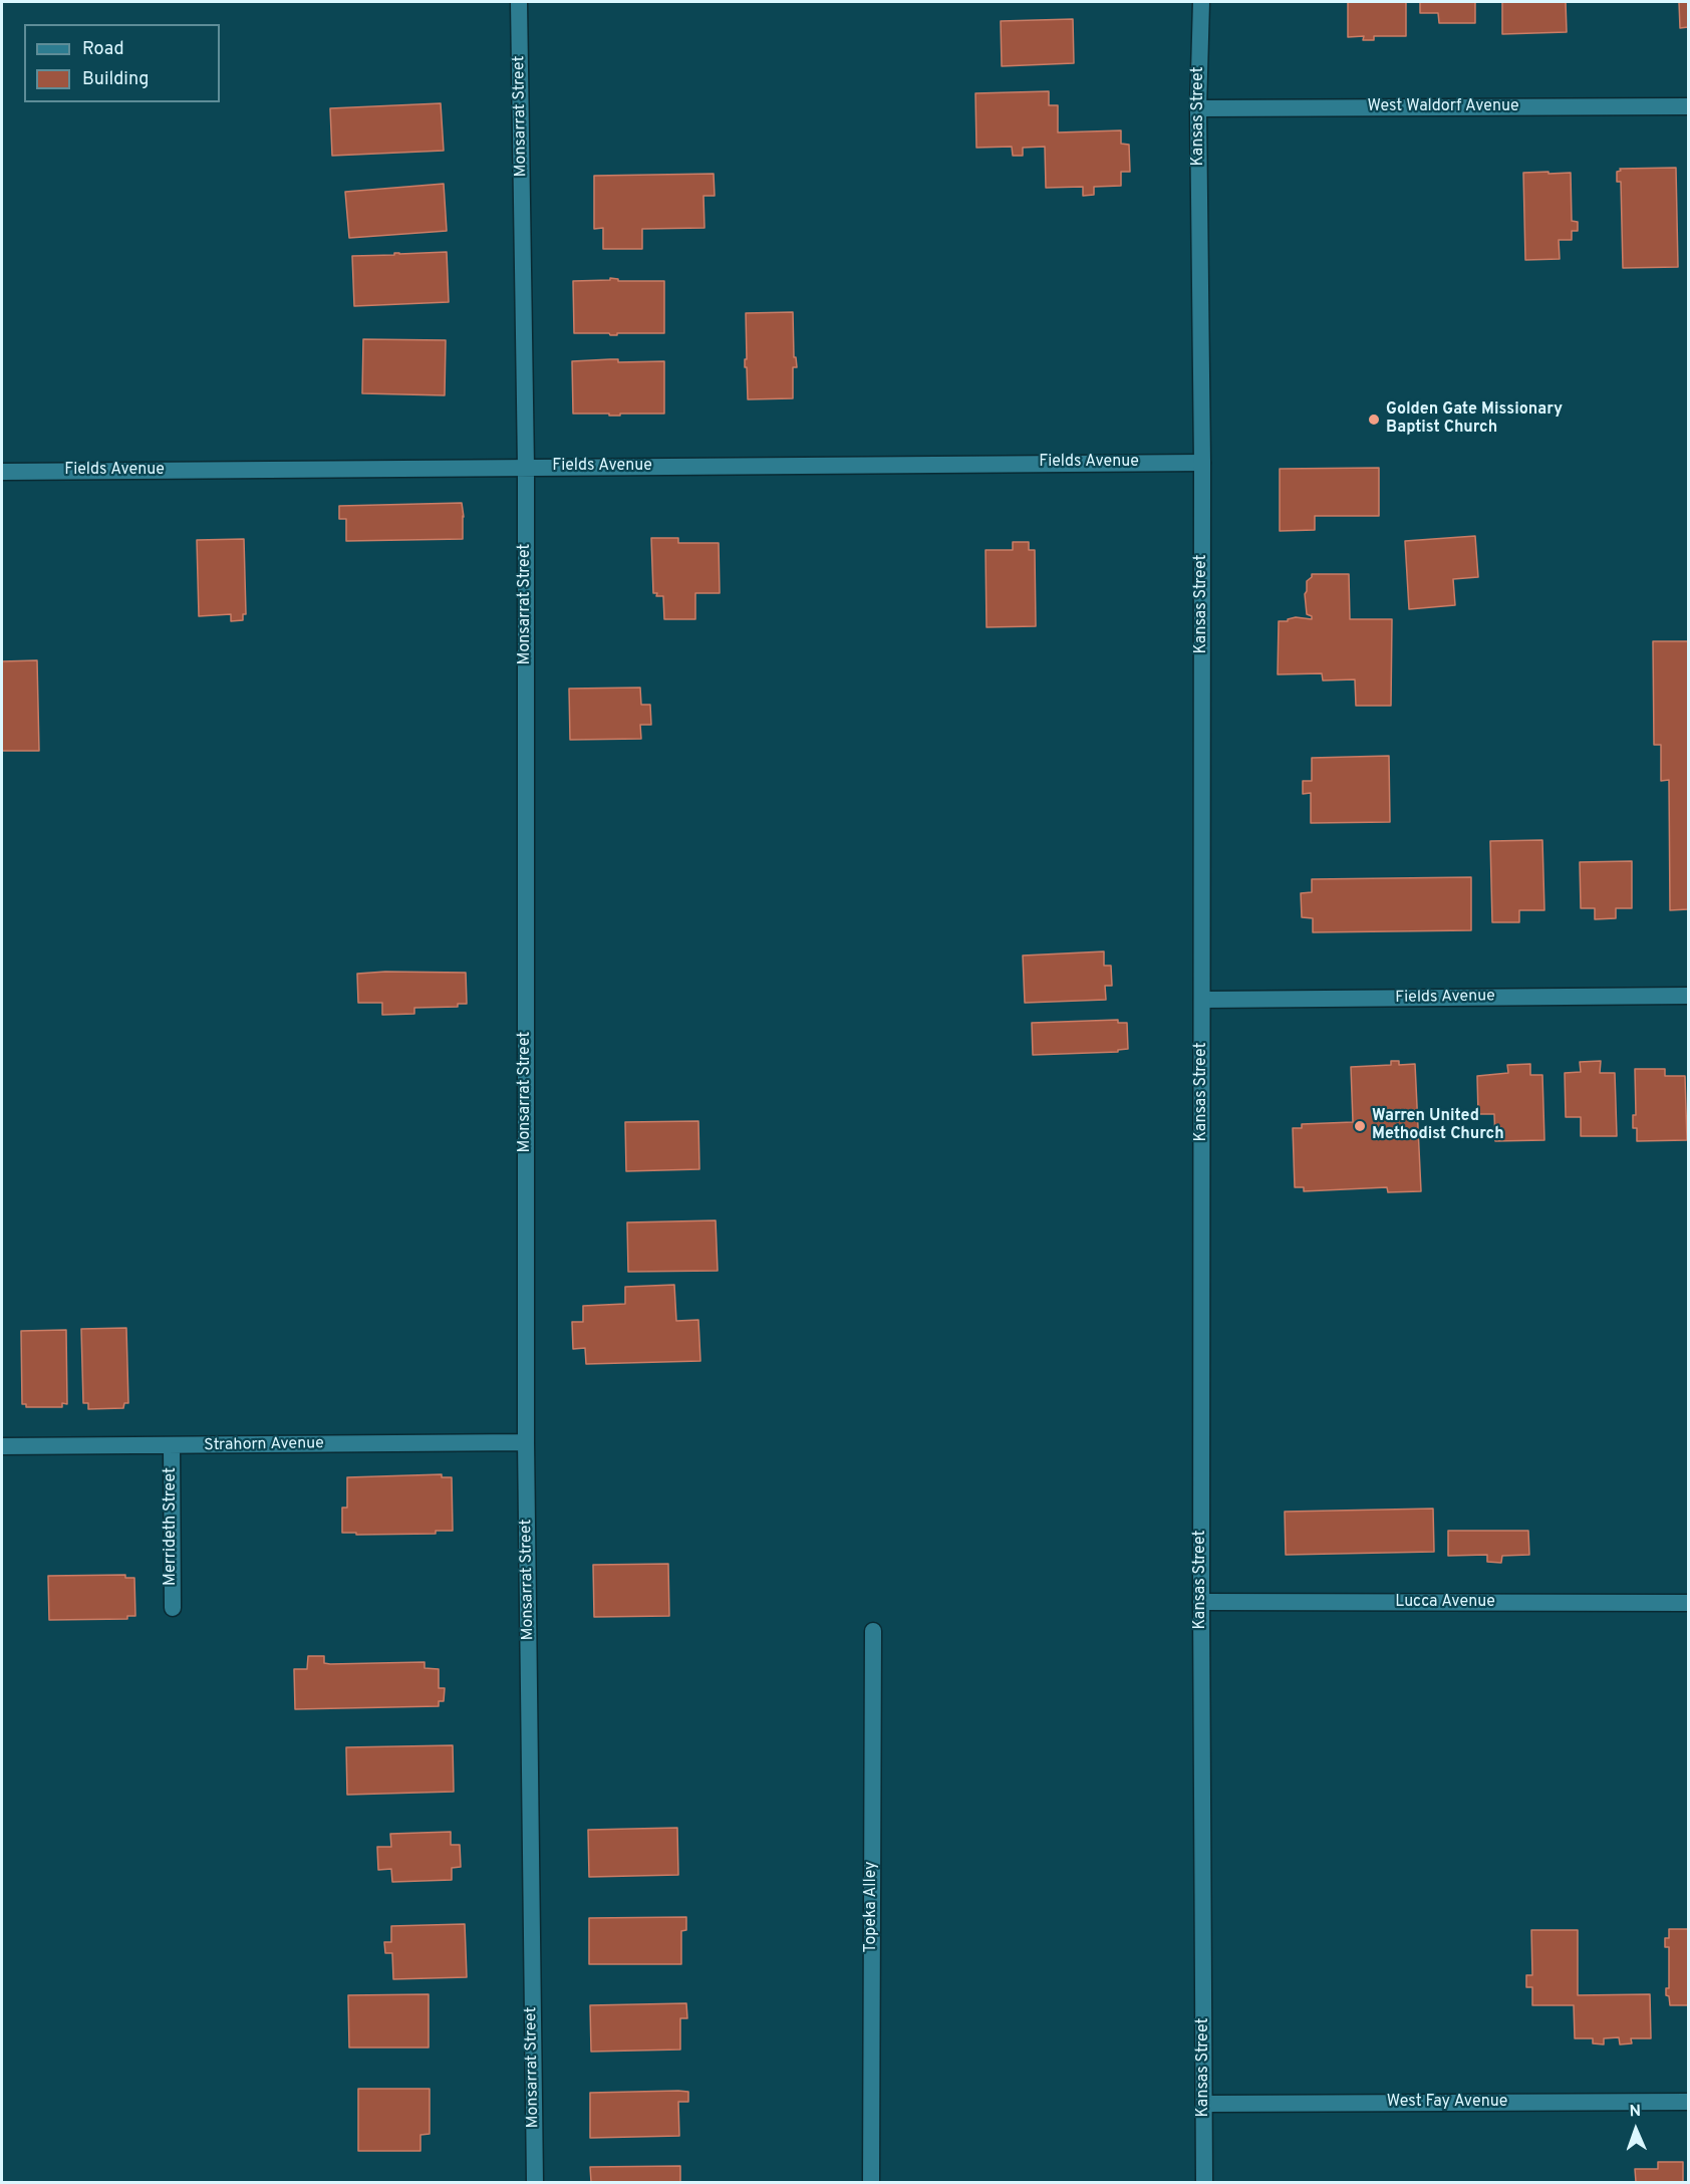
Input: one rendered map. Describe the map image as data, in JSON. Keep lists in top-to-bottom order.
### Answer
{
  "streets": {
    "street": [
      "West Waldorf Avenue",
      "Monsarrat Street",
      "Kansas Street",
      "Fields Avenue",
      "Strahorn Avenue",
      "Merrideth Street",
      "Lucca Avenue",
      "Topeka Alley",
      "West Fay Avenue"
    ]
  },
  "crossings": [
    ["West Waldorf Avenue", "Kansas Street"],
    ["Monsarrat Street", "Fields Avenue"],
    ["Monsarrat Street", "Strahorn Avenue"],
    ["Kansas Street", "Fields Avenue"],
    ["Kansas Street", "Lucca Avenue"],
    ["Kansas Street", "West Fay Avenue"],
    ["Strahorn Avenue", "Merrideth Street"]
  ],
  "places": ["Golden Gate Missionary Baptist Church", "Warren United Methodist Church"],
  "legend": ["Road", "Building"],
  "north": "top"
}
